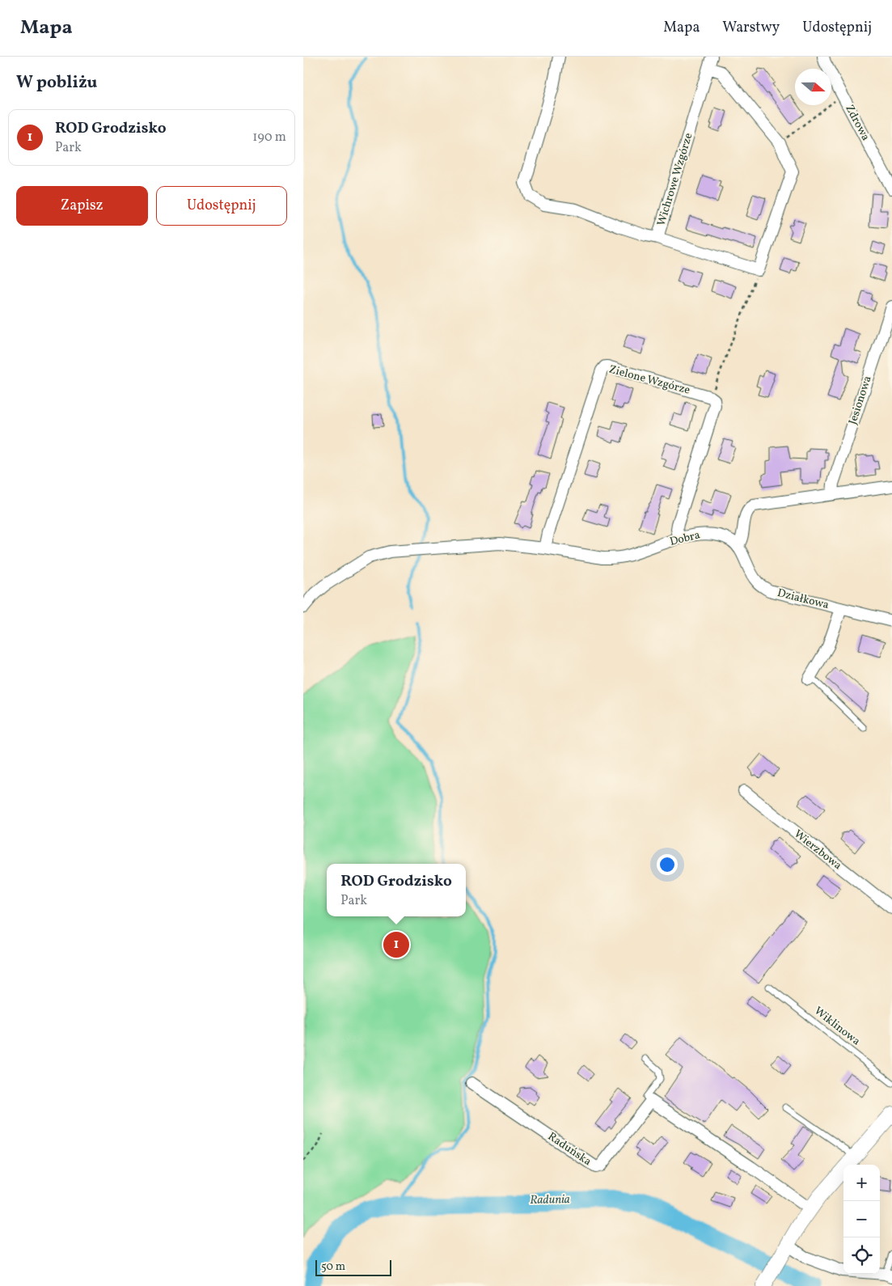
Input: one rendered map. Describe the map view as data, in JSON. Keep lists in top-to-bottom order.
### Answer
{
  "streets": {
    "street": [
      "Zdrowa",
      "Wichrowe Wzgórze",
      "Zielone Wzgórze",
      "Jesionowa",
      "Dobra",
      "Działkowa",
      "Wierzbowa",
      "Raduńska"
    ],
    "lane": ["Wiklinowa"]
  },
  "crossings": [
    ["Zielone Wzgórze", "Dobra"],
    ["Dobra", "Działkowa"]
  ],
  "water": ["Radunia"],
  "scale_bar": "50 m",
  "north": "right",
  "page": {
    "header": "Mapa",
    "nav": ["Mapa", "Warstwy", "Udostępnij"],
    "heading": "W pobliżu",
    "list": [
      {
        "mark": "1",
        "name": "ROD Grodzisko",
        "note": "Park",
        "value": "190 m"
      }
    ],
    "buttons": ["Zapisz", "Udostępnij"],
    "popup": ["ROD Grodzisko", "Park"],
    "pins": "1",
    "map_buttons": ["+", "−"],
    "scale": "50 m"
  }
}
